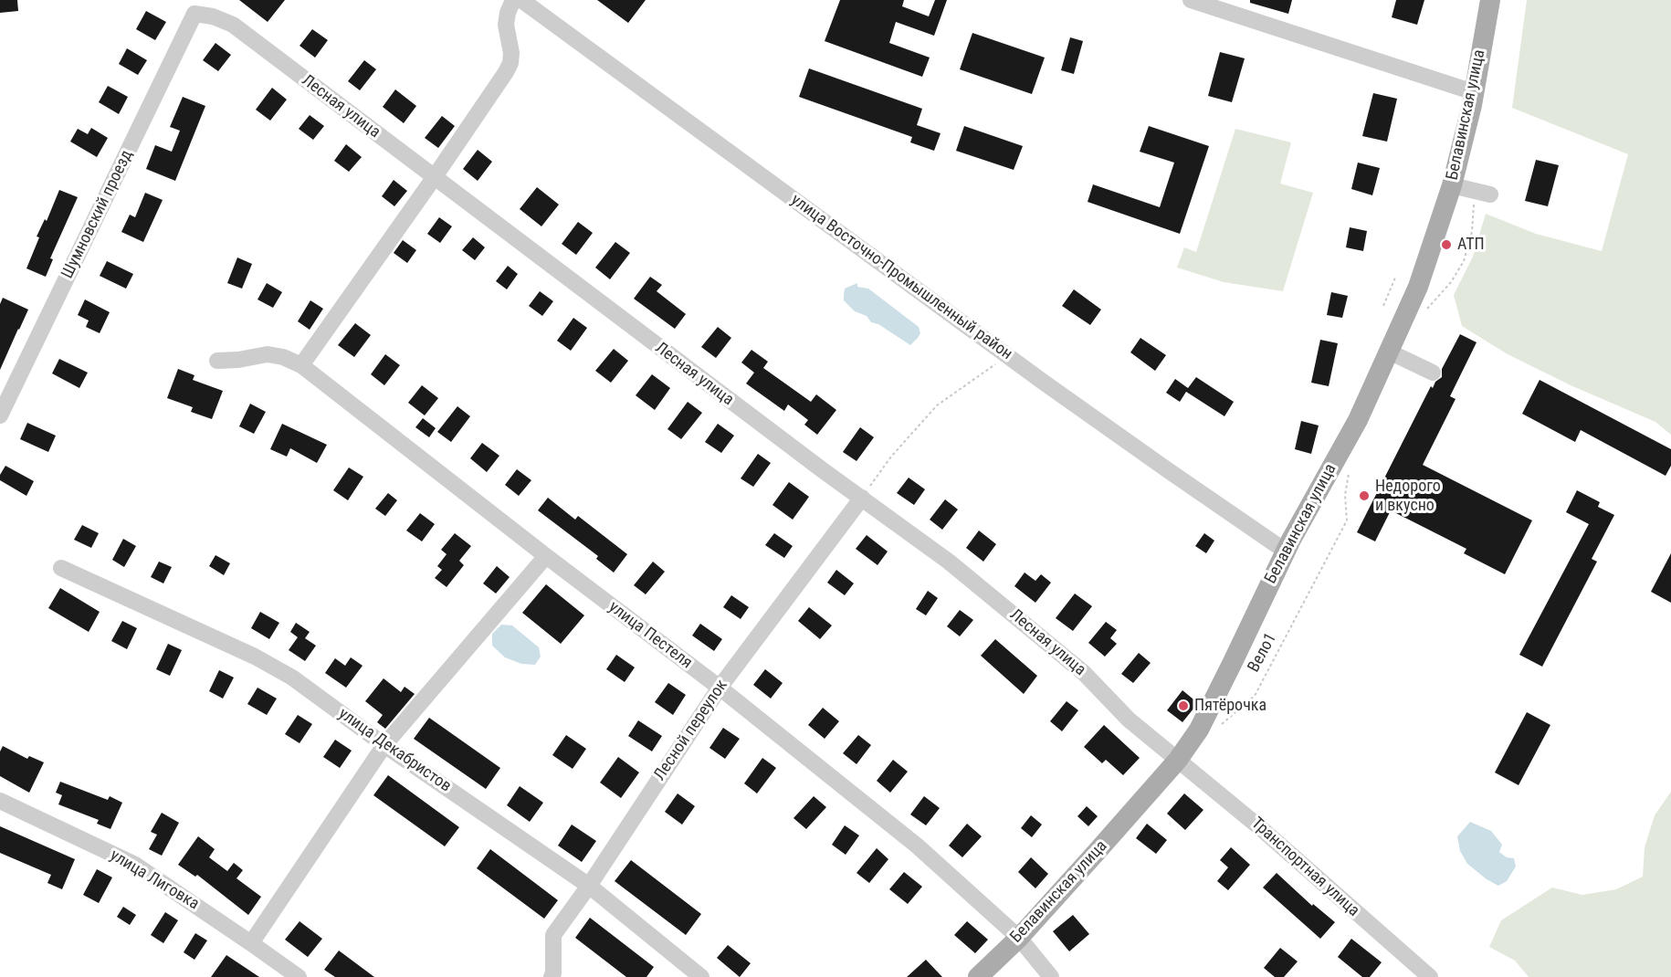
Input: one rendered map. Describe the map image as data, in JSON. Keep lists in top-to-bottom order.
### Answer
{
  "streets": {
    "main road": ["Белавинская улица"],
    "street": [
      "Лесная улица",
      "Шумновский проезд",
      "улица Восточно-Промышленный район",
      "улица Пестеля",
      "Лесной переулок",
      "улица Декабристов",
      "Транспортная улица",
      "улица Лиговка"
    ],
    "path": ["Вело1"]
  },
  "crossings": [
    ["Лесная улица", "Белавинская улица"],
    ["Лесная улица", "Шумновский проезд"],
    ["Лесная улица", "Лесной переулок"],
    ["Лесная улица", "Транспортная улица"],
    ["Белавинская улица", "улица Восточно-Промышленный район"],
    ["Белавинская улица", "улица Пестеля"],
    ["Белавинская улица", "Транспортная улица"],
    ["улица Пестеля", "Лесной переулок"],
    ["Лесной переулок", "улица Декабристов"]
  ],
  "places": ["АТП", "Недорого и вкусно", "Пятёрочка"]
}
